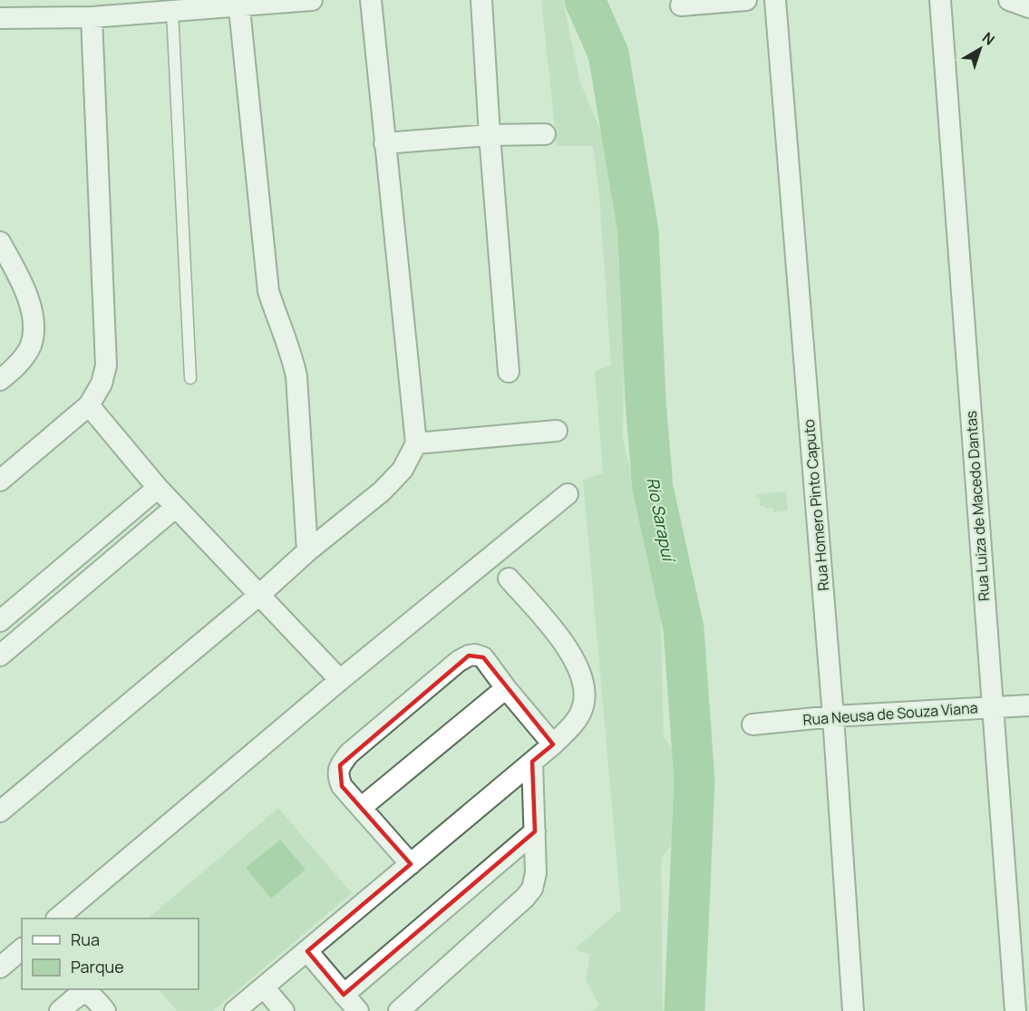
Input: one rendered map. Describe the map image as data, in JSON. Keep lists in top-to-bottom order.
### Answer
{
  "streets": {
    "street": ["Rua Homero Pinto Caputo", "Rua Luiza de Macedo Dantas", "Rua Neusa de Souza Viana"]
  },
  "crossings": [
    ["Rua Homero Pinto Caputo", "Rua Neusa de Souza Viana"],
    ["Rua Luiza de Macedo Dantas", "Rua Neusa de Souza Viana"]
  ],
  "water": ["Rio Sarapuí"],
  "legend": ["Rua", "Parque"],
  "north": "top right"
}
